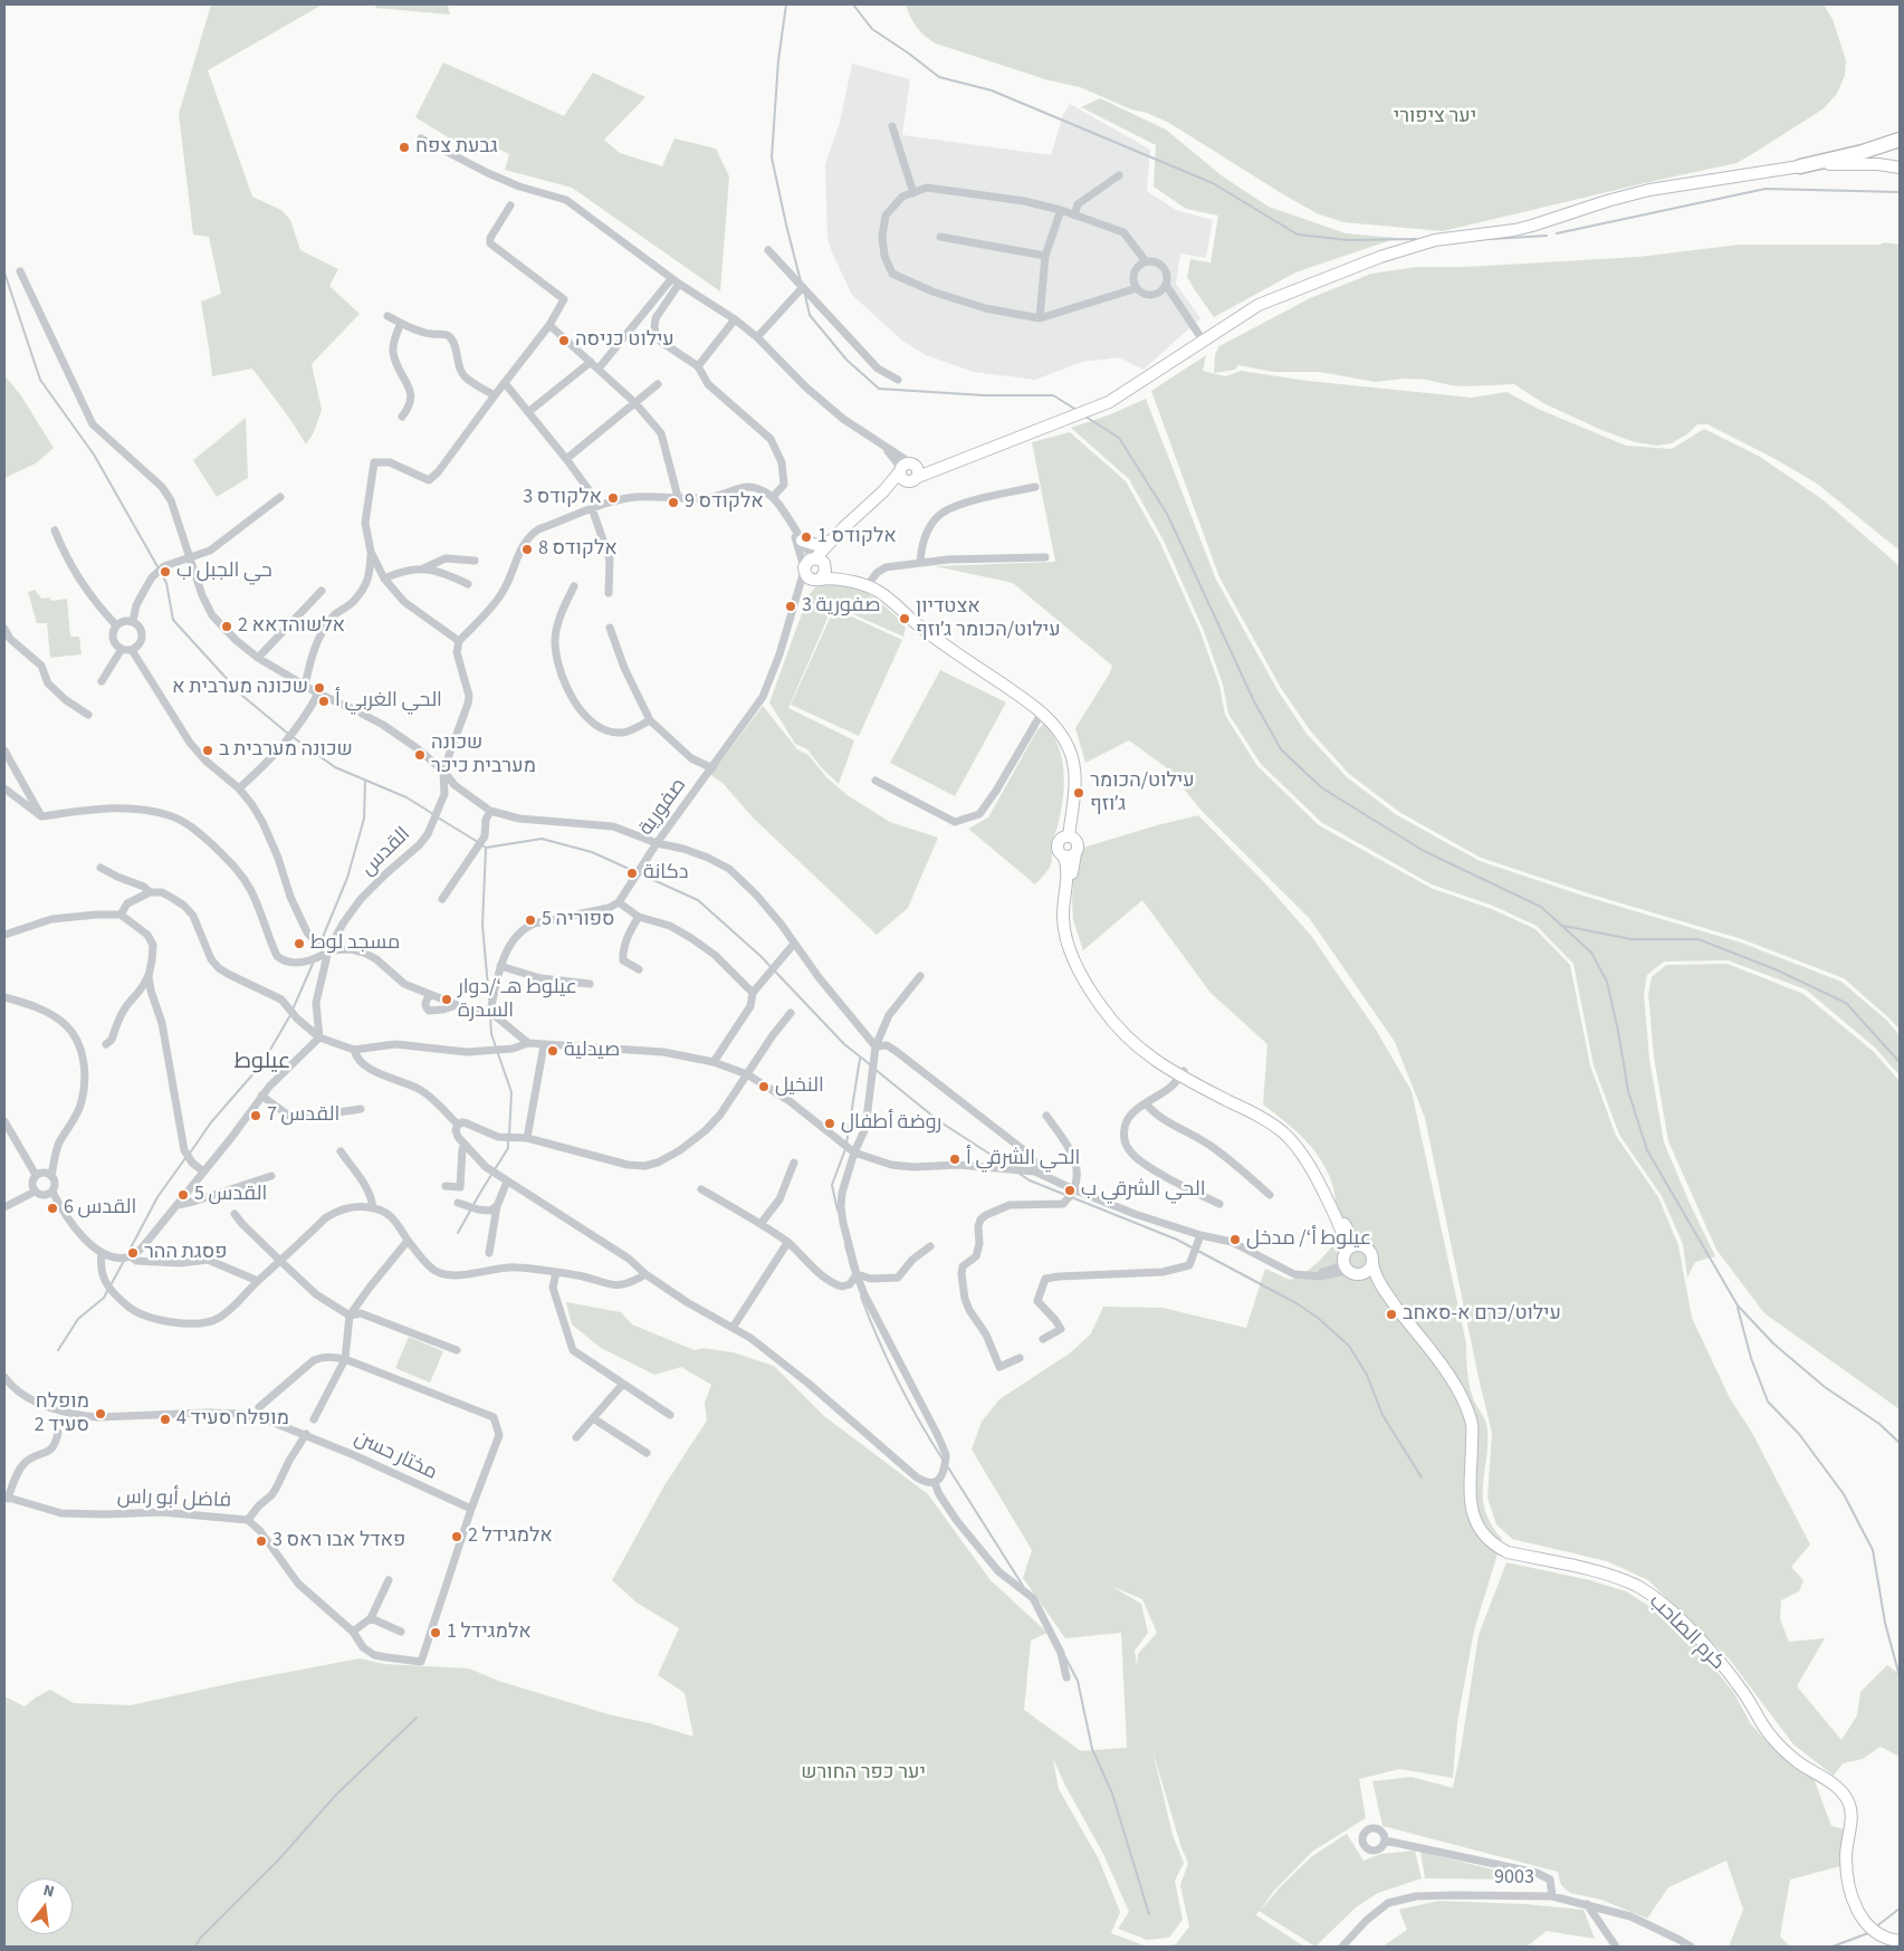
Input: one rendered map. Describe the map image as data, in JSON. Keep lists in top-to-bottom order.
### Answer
{
  "streets": {
    "street": [
      "صفورية",
      "القدس",
      "مختار حسن",
      "فاضل أبو راس",
      "كرم الصاحب",
      "9003"
    ]
  },
  "crossings": [
    ["مختار حسن", "فاضل أبو راس"]
  ],
  "districts": ["عيلوط"],
  "parks": ["יער ציפורי", "יער כפר החורש"],
  "places": [
    "גבעת צפח",
    "עילוט כניסה",
    "אלקודס 3",
    "אלקודס 9",
    "אלקודס 1",
    "אלקודס 8",
    "حي الجبل ب",
    "صفورية 3",
    "אצטדיון עילוט/הכומר ג׳וזף",
    "אלשוהדאא 2",
    "שכונה מערבית א",
    "الحي الغربي أ",
    "שכונה מערבית ב",
    "שכונה מערבית כיכר",
    "עילוט/הכומר ג׳וזף",
    "دكانة",
    "ספוריה 5",
    "مسجد لوط",
    "عيلوط هـ‘/دوار السدرة",
    "صيدلية",
    "النخيل",
    "القدس 7",
    "روضة أطفال",
    "الحي الشرقي أ",
    "الحي الشرقي ب",
    "القدس 5",
    "القدس 6",
    "عيلوط أ‘/ مدخل",
    "פסגת ההר",
    "עילוט/כרם א-סאחב",
    "מופלח סעיד 2",
    "מופלח סעיד 4",
    "אלמגידל 2",
    "פאדל אבו ראס 3",
    "אלמגידל 1"
  ],
  "north": "top"
}
